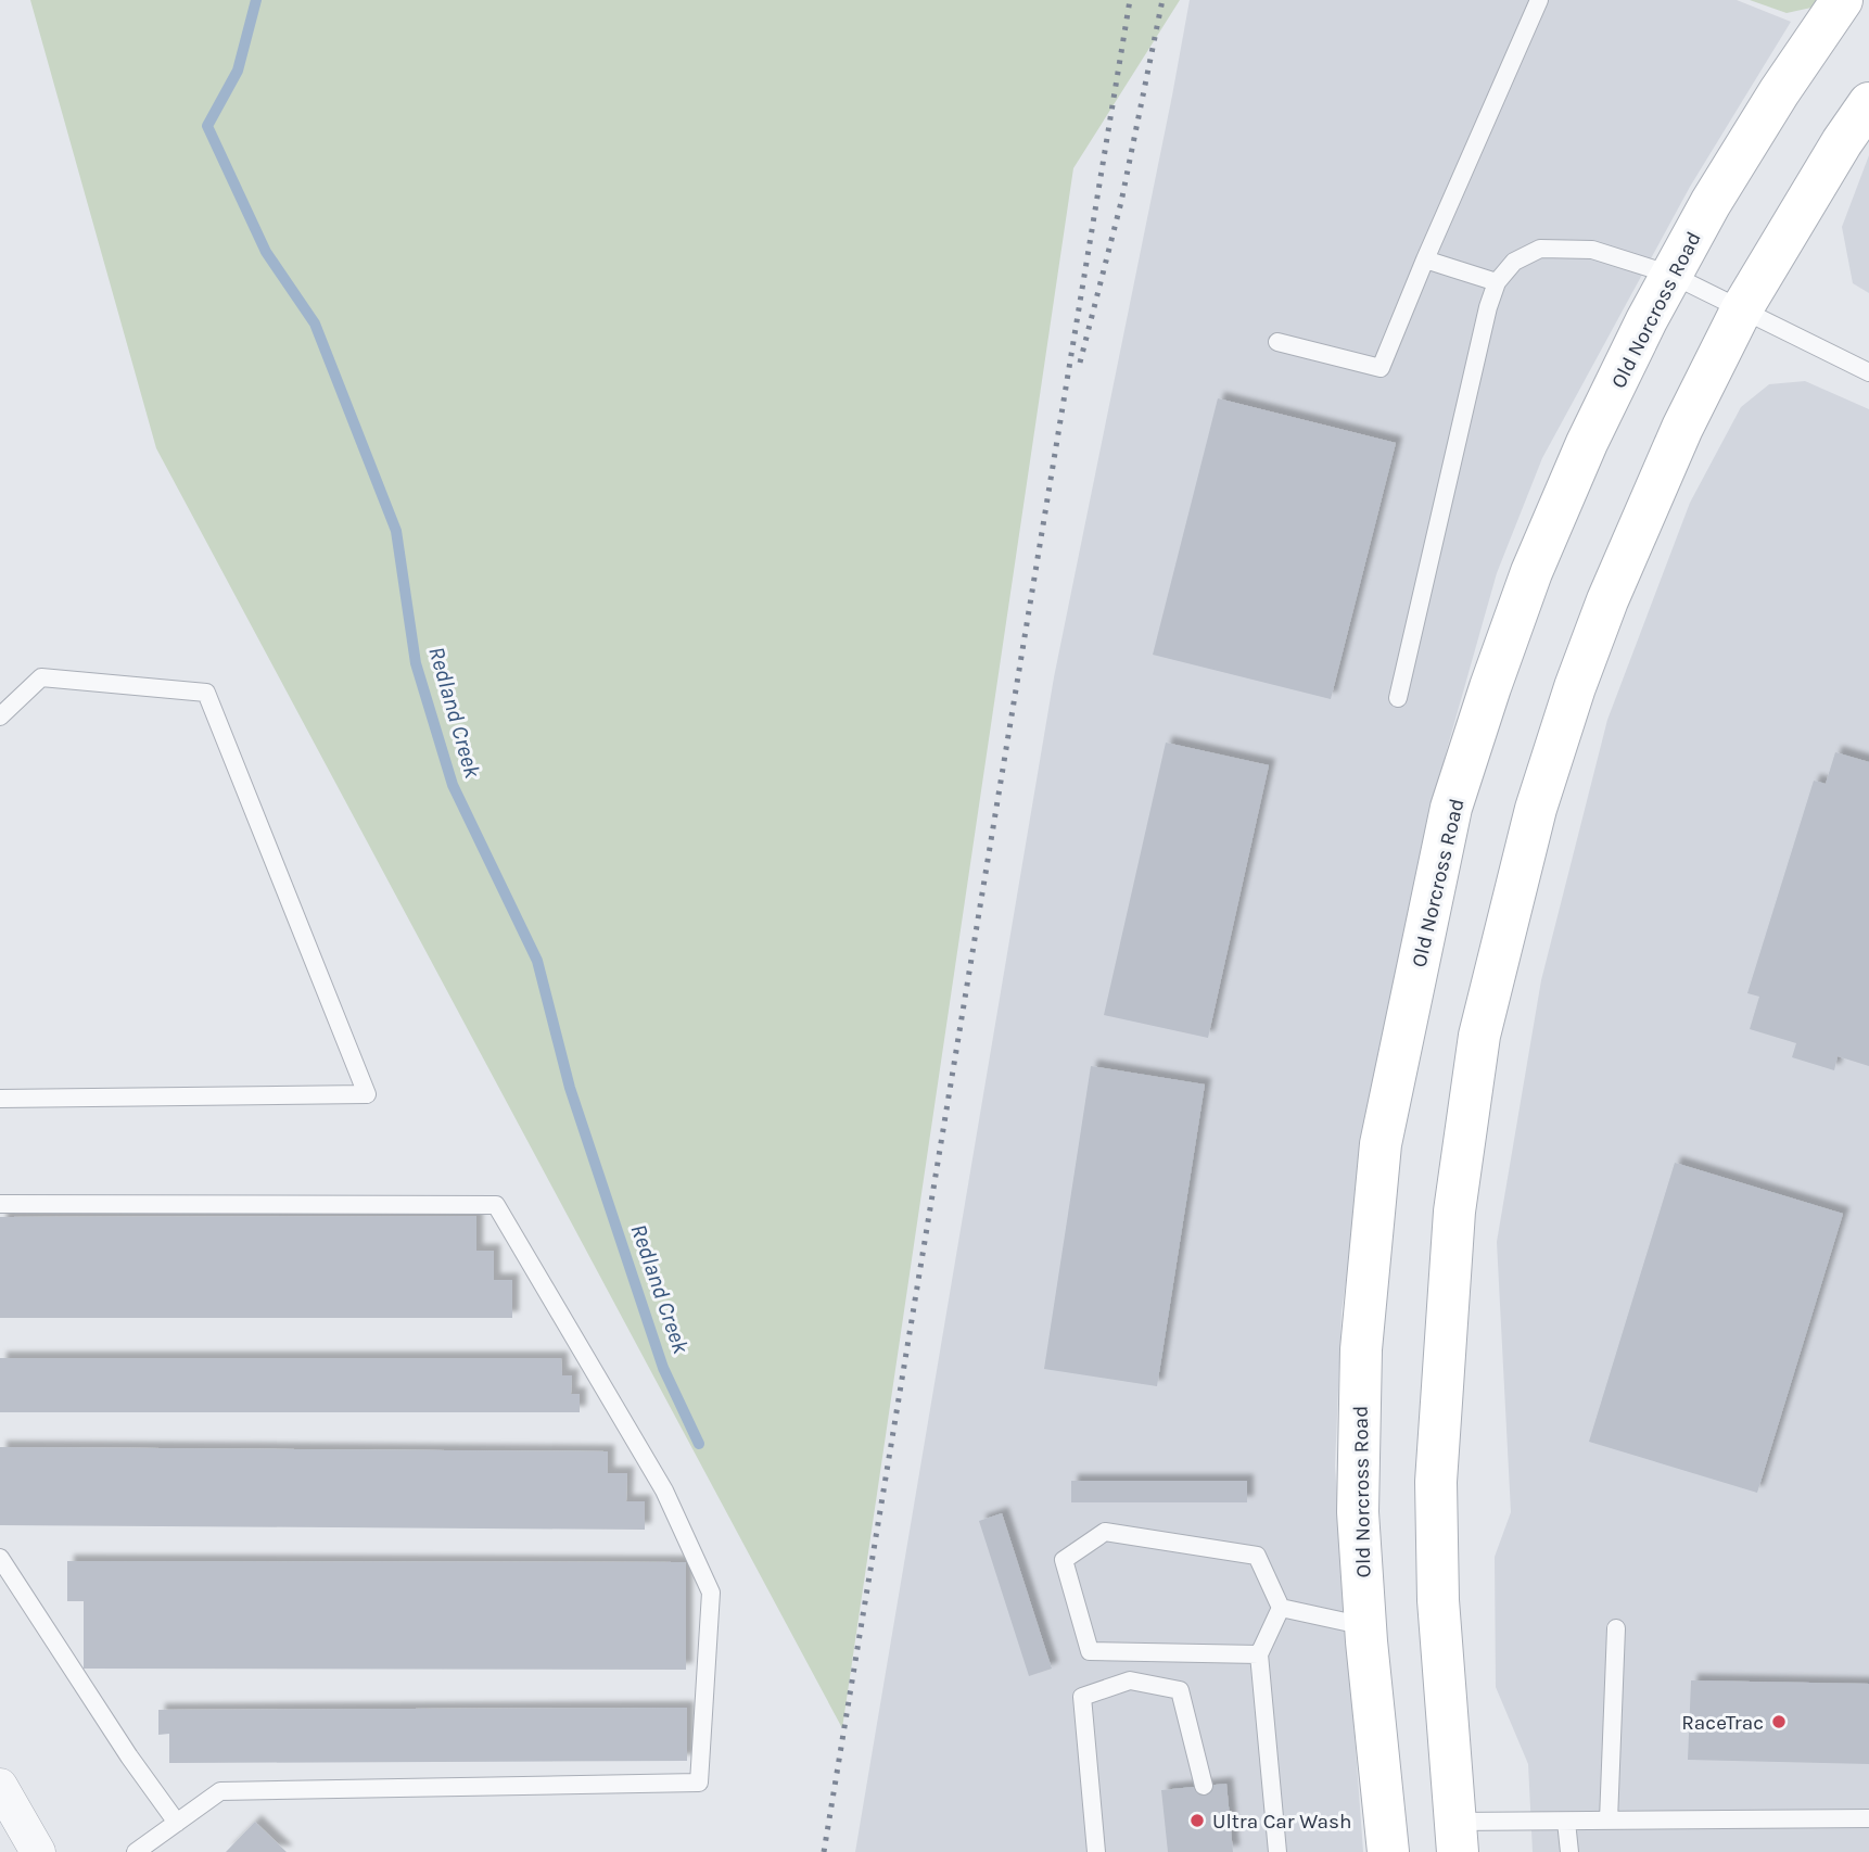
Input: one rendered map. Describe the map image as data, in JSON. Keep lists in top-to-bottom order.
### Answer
{
  "streets": {
    "main road": ["Old Norcross Road"]
  },
  "water": ["Redland Creek"],
  "places": ["RaceTrac", "Ultra Car Wash"]
}
